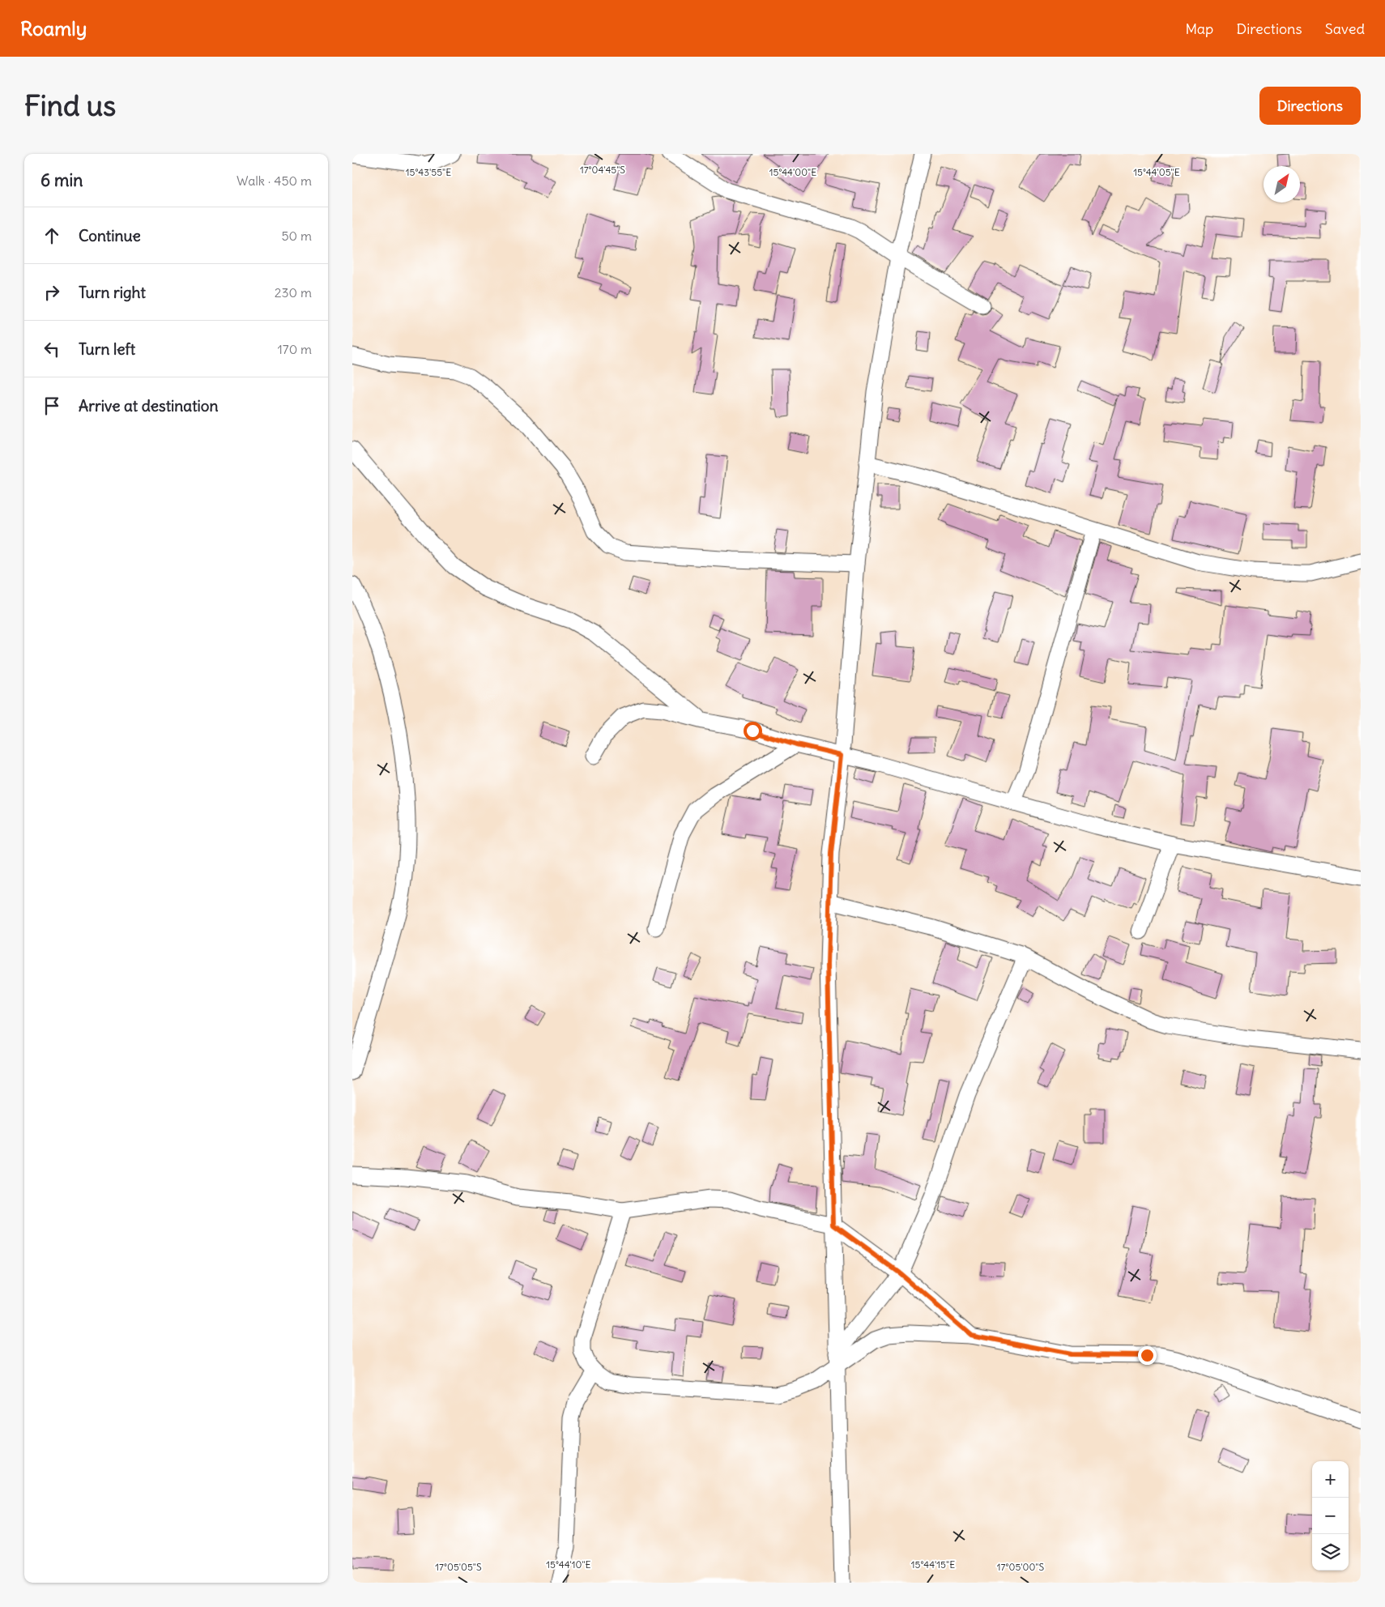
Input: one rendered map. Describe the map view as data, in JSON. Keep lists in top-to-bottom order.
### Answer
{
  "north": "top right",
  "page": {
    "header": "Roamly",
    "nav": ["Map", "Directions", "Saved"],
    "buttons": "Directions",
    "title": "Find us",
    "heading": ["6 min", "Walk · 450 m"],
    "list": [
      ["Continue", "50 m"],
      ["Turn right", "230 m"],
      ["Turn left", "170 m"],
      "Arrive at destination"
    ],
    "map_buttons": ["+", "−"]
  },
  "coordinates": [
    "17°04'45\"S",
    "15°43'55\"E",
    "15°44'00\"E",
    "15°44'05\"E",
    "15°44'10\"E",
    "15°44'15\"E",
    "17°05'05\"S",
    "17°05'00\"S"
  ]
}
